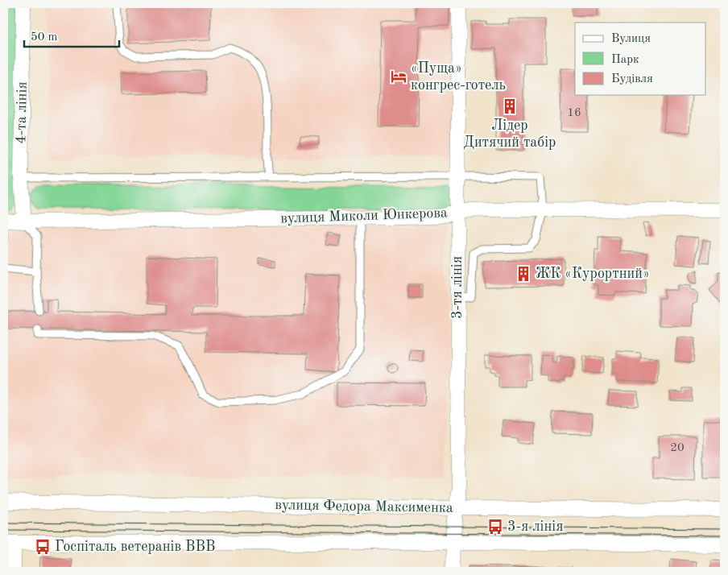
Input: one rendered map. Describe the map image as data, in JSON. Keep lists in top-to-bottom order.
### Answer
{
  "streets": {
    "street": [
      "4-та лінія",
      "вулиця Миколи Юнкерова",
      "3-тя лінія",
      "вулиця Федора Максименка"
    ]
  },
  "crossings": [
    ["4-та лінія", "вулиця Миколи Юнкерова"],
    ["вулиця Миколи Юнкерова", "3-тя лінія"],
    ["3-тя лінія", "вулиця Федора Максименка"]
  ],
  "places": {
    "hotel": ["«Пуща» конгрес-готель"],
    "building": ["Лідер Дитячий табір", "ЖК «Курортний»"],
    "bus stop": ["3-я лінія", "Госпіталь ветеранів ВВВ"]
  },
  "house_numbers": ["16", "20"],
  "legend": ["Вулиця", "Парк", "Будівля"],
  "scale_bar": "50 m"
}
